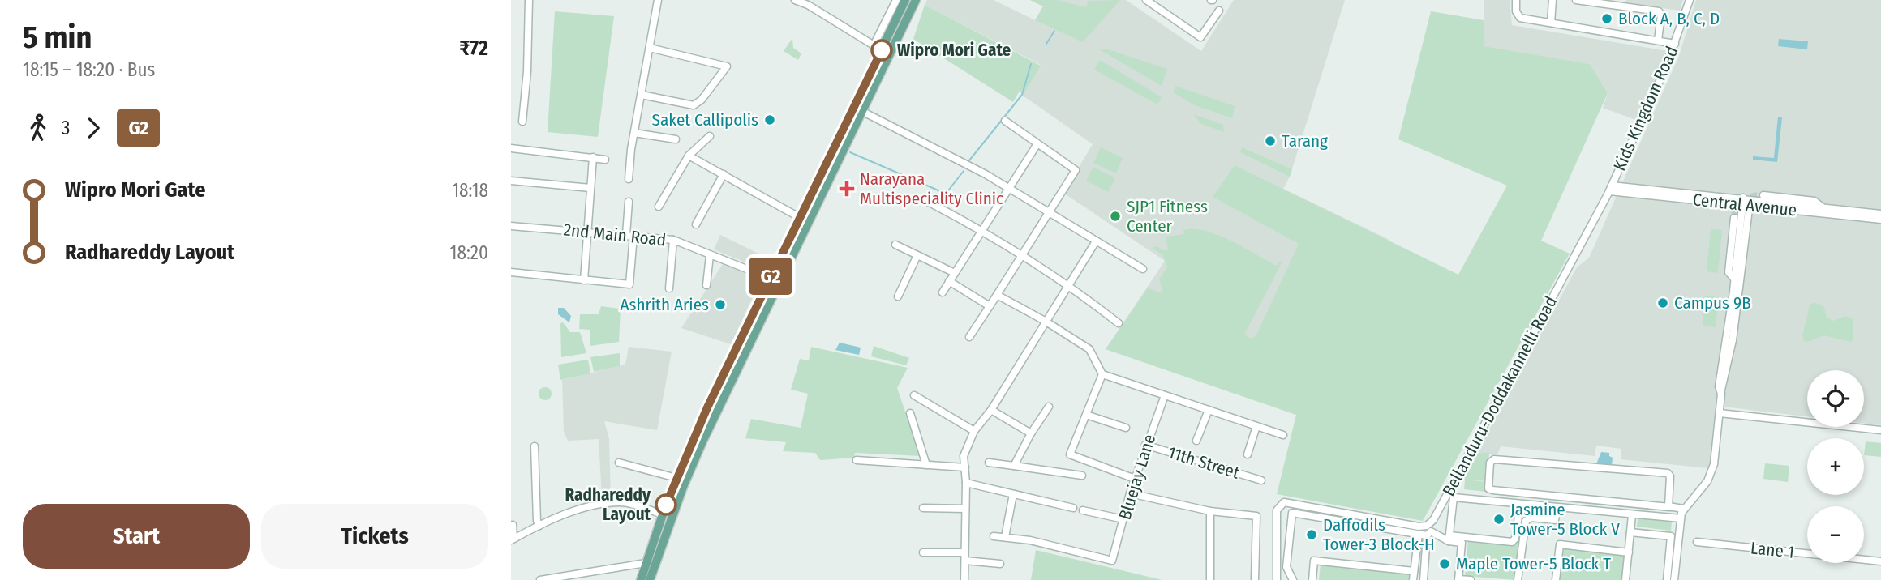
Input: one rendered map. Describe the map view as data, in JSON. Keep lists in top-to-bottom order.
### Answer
{
  "streets": {
    "street": [
      "Kids Kingdom Road",
      "Central Avenue",
      "2nd Main Road",
      "Bellanduru-Doddakannelli Road",
      "11th Street",
      "Bluejay Lane",
      "Lane 1"
    ]
  },
  "crossings": [
    ["Kids Kingdom Road", "Central Avenue"],
    ["Kids Kingdom Road", "Bellanduru-Doddakannelli Road"],
    ["Central Avenue", "Bellanduru-Doddakannelli Road"],
    ["11th Street", "Bluejay Lane"]
  ],
  "places": {
    "other": [
      "Block A, B, C, D",
      "Wipro Mori Gate",
      "Saket Callipolis",
      "Tarang",
      "SJP1 Fitness Center",
      "Campus 9B",
      "Ashrith Aries",
      "Radhareddy Layout",
      "Jasmine Tower-5 Block V",
      "Daffodils Tower-3 Block-H",
      "Maple Tower-5 Block T"
    ],
    "health": ["Narayana Multispeciality Clinic"]
  },
  "lines": ["bus line G2"],
  "page": {
    "heading": ["5 min", "18:15 – 18:20 · Bus", "₹72"],
    "on_map": "G2",
    "legs": ["3", "G2"],
    "list": [
      {
        "name": "Wipro Mori Gate",
        "value": "18:18"
      },
      {
        "name": "Radhareddy Layout",
        "value": "18:20"
      }
    ],
    "map_buttons": ["+", "−"],
    "buttons": ["Start", "Tickets"]
  }
}
